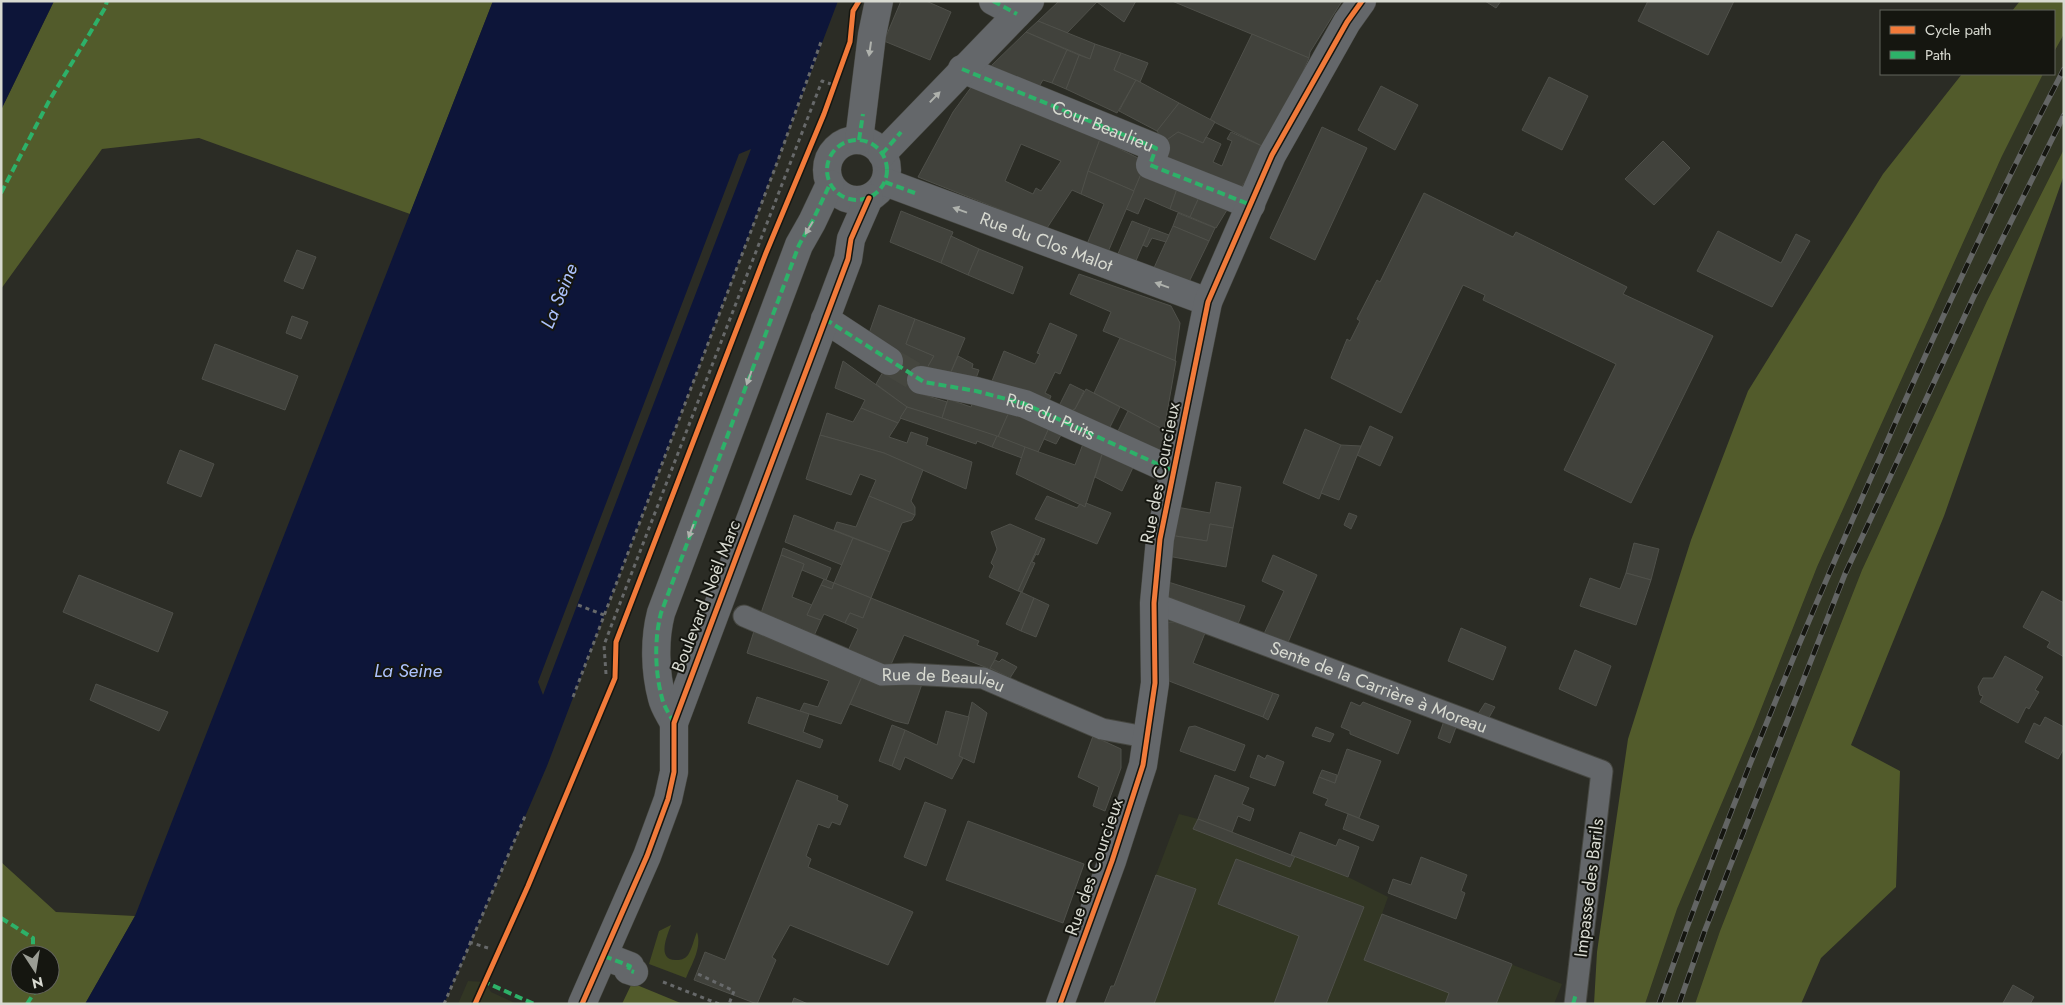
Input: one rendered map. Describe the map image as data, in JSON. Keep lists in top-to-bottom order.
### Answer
{
  "streets": {
    "street": [
      "Cour Beaulieu",
      "Rue du Clos Malot",
      "Rue du Puits",
      "Rue des Courcieux",
      "Boulevard Noël Marc"
    ],
    "lane": ["Rue de Beaulieu", "Sente de la Carrière à Moreau", "Impasse des Barils"]
  },
  "crossings": [
    ["Cour Beaulieu", "Rue des Courcieux"],
    ["Rue du Clos Malot", "Rue des Courcieux"],
    ["Rue du Clos Malot", "Boulevard Noël Marc"],
    ["Rue du Puits", "Rue des Courcieux"],
    ["Rue des Courcieux", "Rue de Beaulieu"],
    ["Rue des Courcieux", "Sente de la Carrière à Moreau"],
    ["Sente de la Carrière à Moreau", "Impasse des Barils"]
  ],
  "one_way": ["Rue du Clos Malot"],
  "water": ["La Seine"],
  "legend": ["Cycle path", "Path"],
  "north": "bottom"
}
